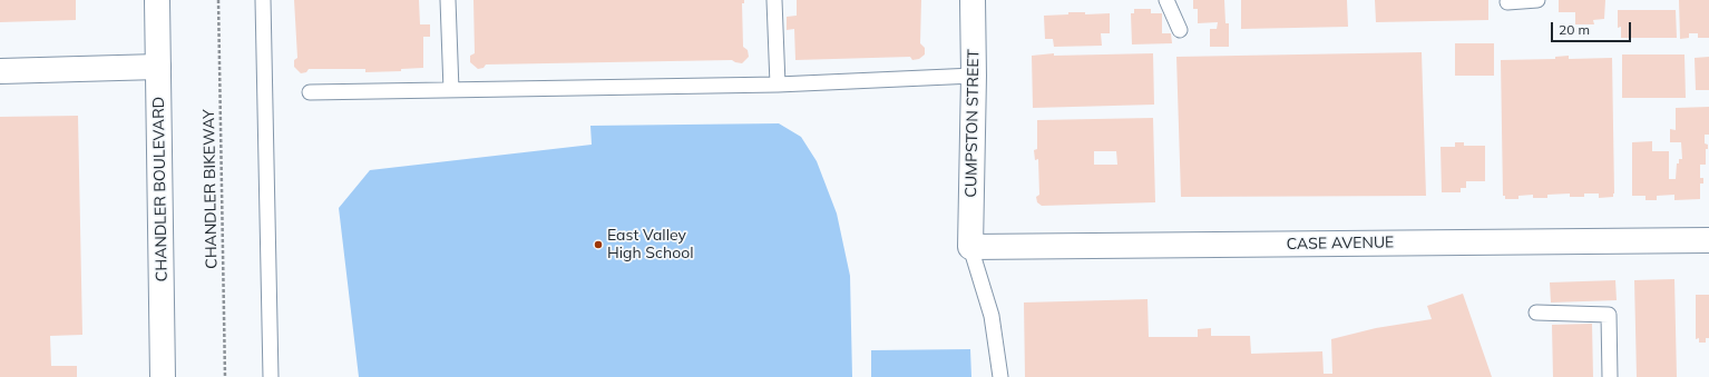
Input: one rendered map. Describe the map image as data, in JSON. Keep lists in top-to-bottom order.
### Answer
{
  "streets": {
    "street": ["CUMPSTON STREET", "CHANDLER BOULEVARD", "CASE AVENUE"],
    "path": ["CHANDLER BIKEWAY"]
  },
  "crossings": [
    ["CUMPSTON STREET", "CASE AVENUE"]
  ],
  "places": ["East Valley High School"],
  "scale_bar": "20 m"
}
